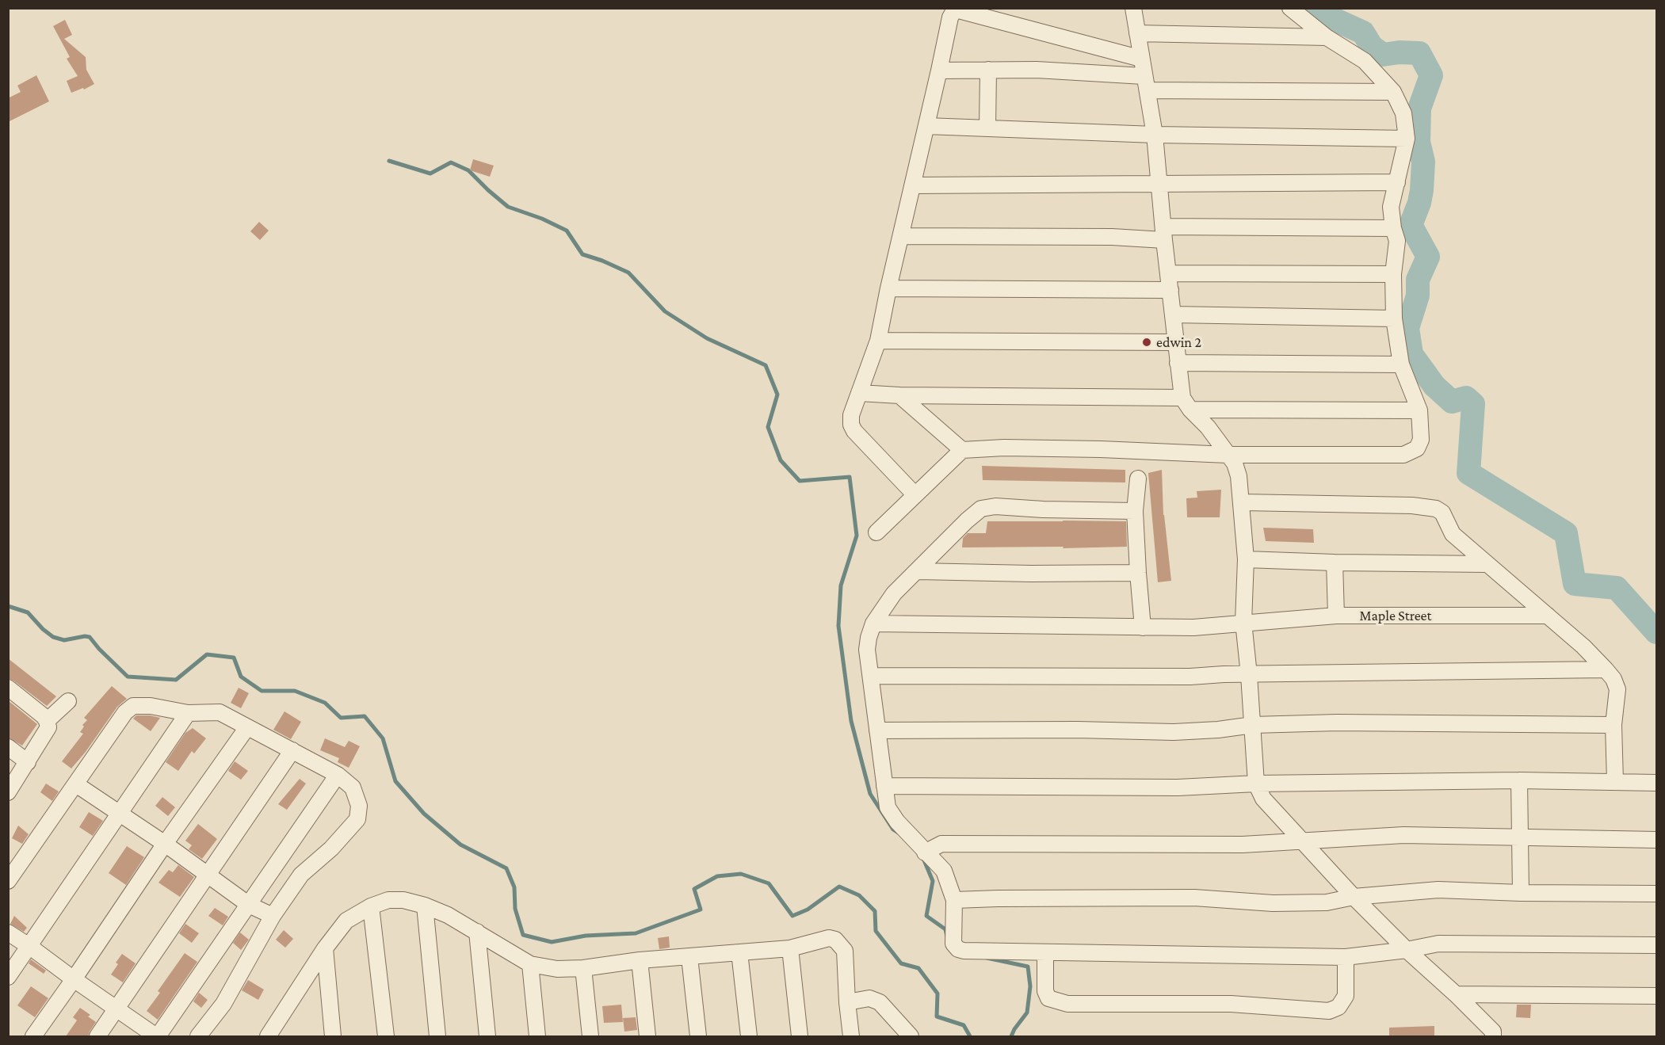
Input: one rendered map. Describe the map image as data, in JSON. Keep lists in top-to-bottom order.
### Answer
{
  "streets": {
    "street": ["Maple Street"]
  },
  "places": ["edwin 2"]
}
